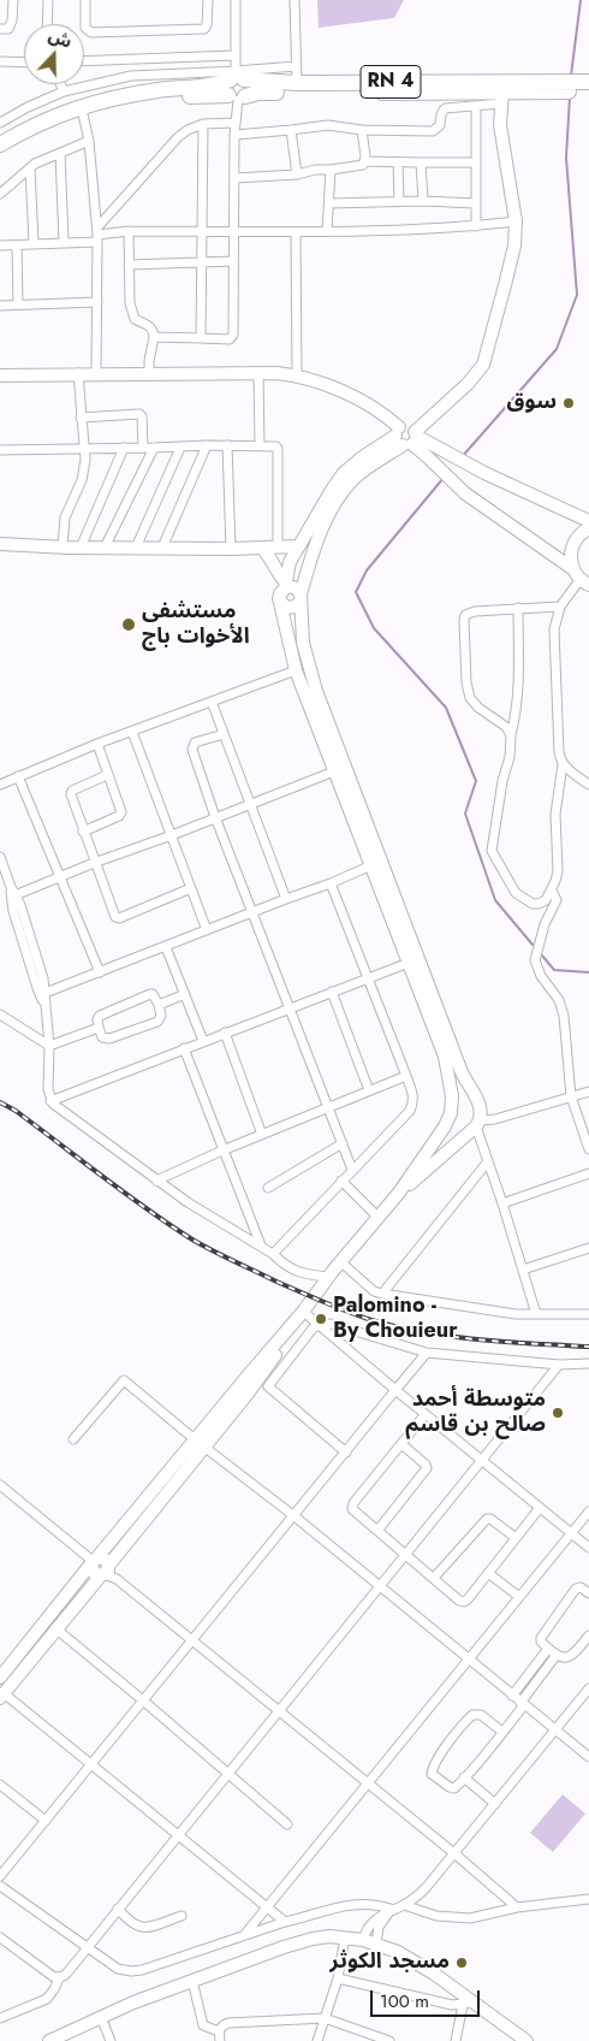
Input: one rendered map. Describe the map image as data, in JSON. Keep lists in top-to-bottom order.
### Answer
{
  "streets": {
    "highway": ["RN 4"]
  },
  "places": [
    "سوق",
    "مستشفى الأخوات باج",
    "Palomino - By Chouieur",
    "متوسطة أحمد صالح بن قاسم",
    "مسجد الكوثر"
  ],
  "scale_bar": "100 m",
  "north": "top"
}
